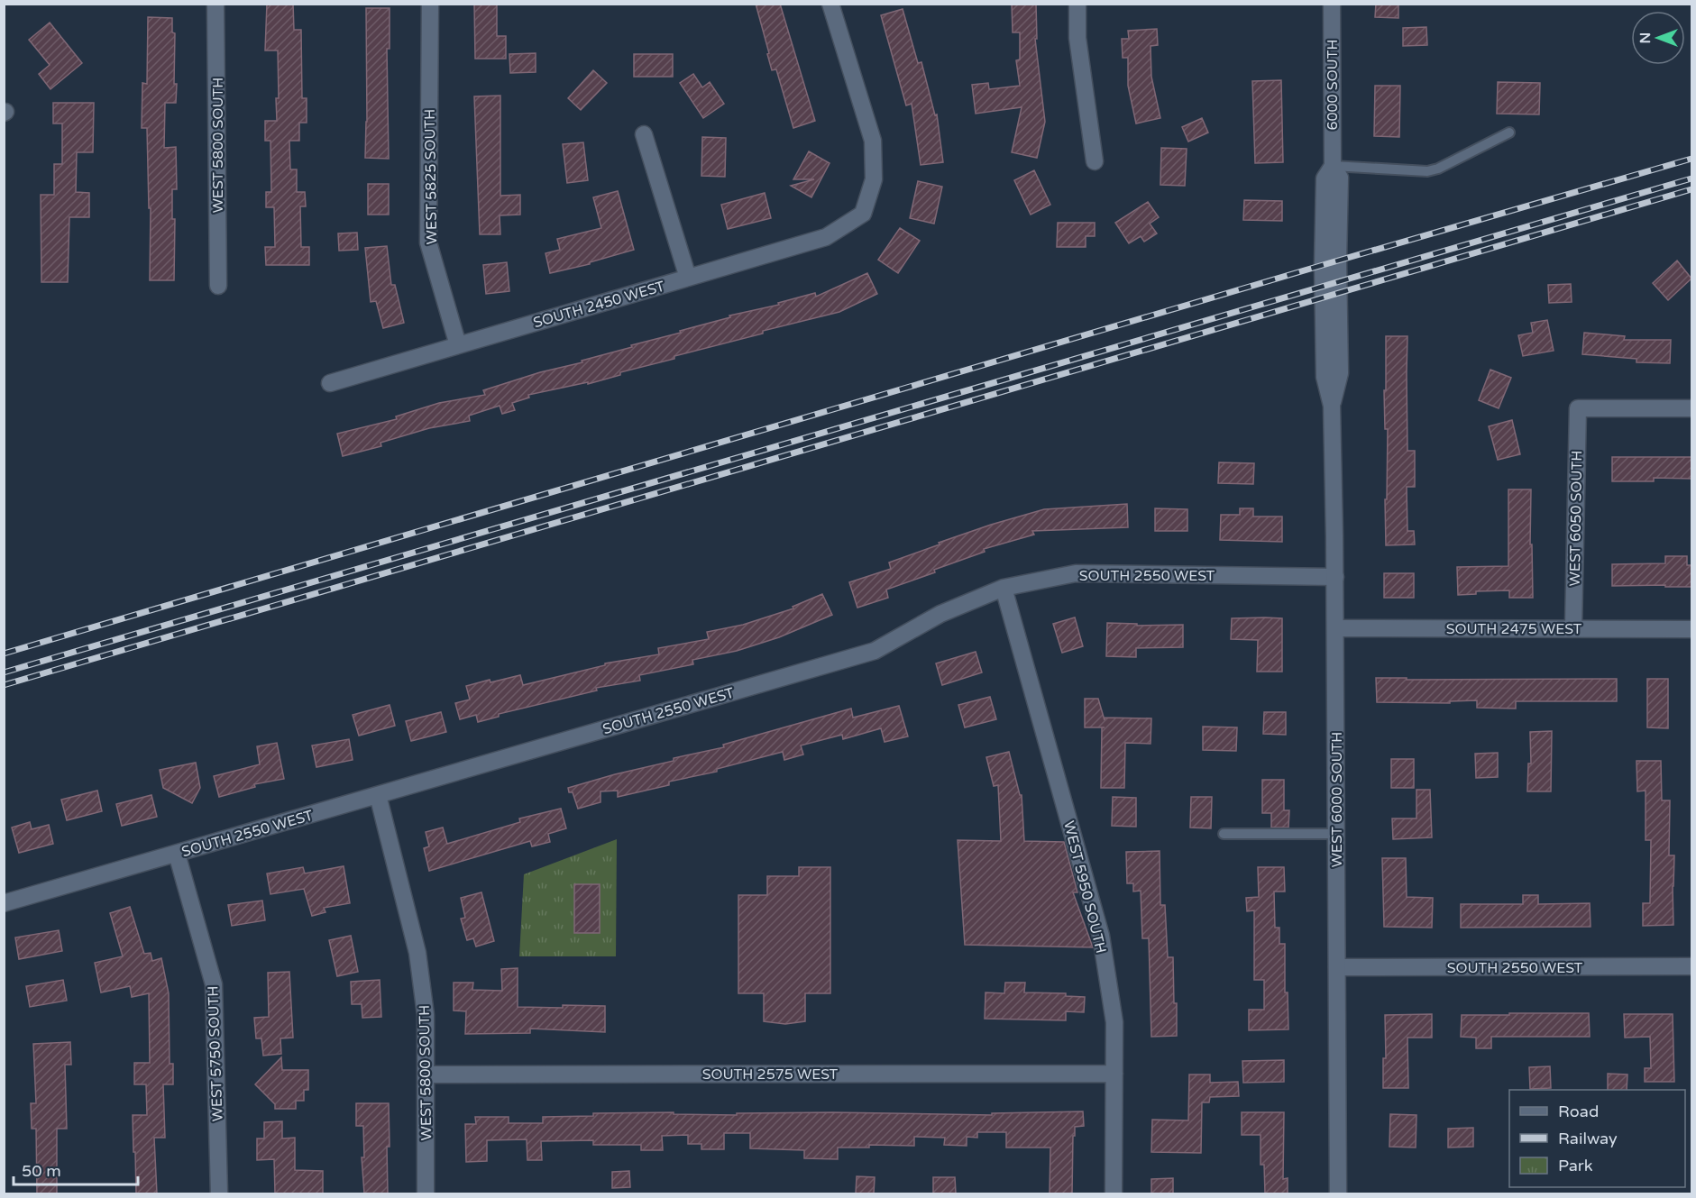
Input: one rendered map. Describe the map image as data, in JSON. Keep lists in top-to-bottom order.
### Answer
{
  "streets": {
    "street": [
      "6000 SOUTH",
      "WEST 5800 SOUTH",
      "WEST 5825 SOUTH",
      "SOUTH 2450 WEST",
      "WEST 6050 SOUTH",
      "SOUTH 2550 WEST",
      "SOUTH 2475 WEST",
      "WEST 6000 SOUTH",
      "WEST 5950 SOUTH",
      "WEST 5750 SOUTH",
      "SOUTH 2575 WEST"
    ]
  },
  "crossings": [
    ["6000 SOUTH", "WEST 6000 SOUTH"],
    ["WEST 5800 SOUTH", "SOUTH 2550 WEST"],
    ["WEST 5800 SOUTH", "SOUTH 2575 WEST"],
    ["WEST 5825 SOUTH", "SOUTH 2450 WEST"],
    ["WEST 6050 SOUTH", "SOUTH 2475 WEST"],
    ["SOUTH 2550 WEST", "WEST 6000 SOUTH"],
    ["SOUTH 2550 WEST", "WEST 5950 SOUTH"],
    ["SOUTH 2550 WEST", "WEST 5750 SOUTH"],
    ["SOUTH 2475 WEST", "WEST 6000 SOUTH"],
    ["WEST 5950 SOUTH", "SOUTH 2575 WEST"]
  ],
  "legend": ["Road", "Railway", "Park"],
  "scale_bar": "50 m",
  "north": "left"
}
